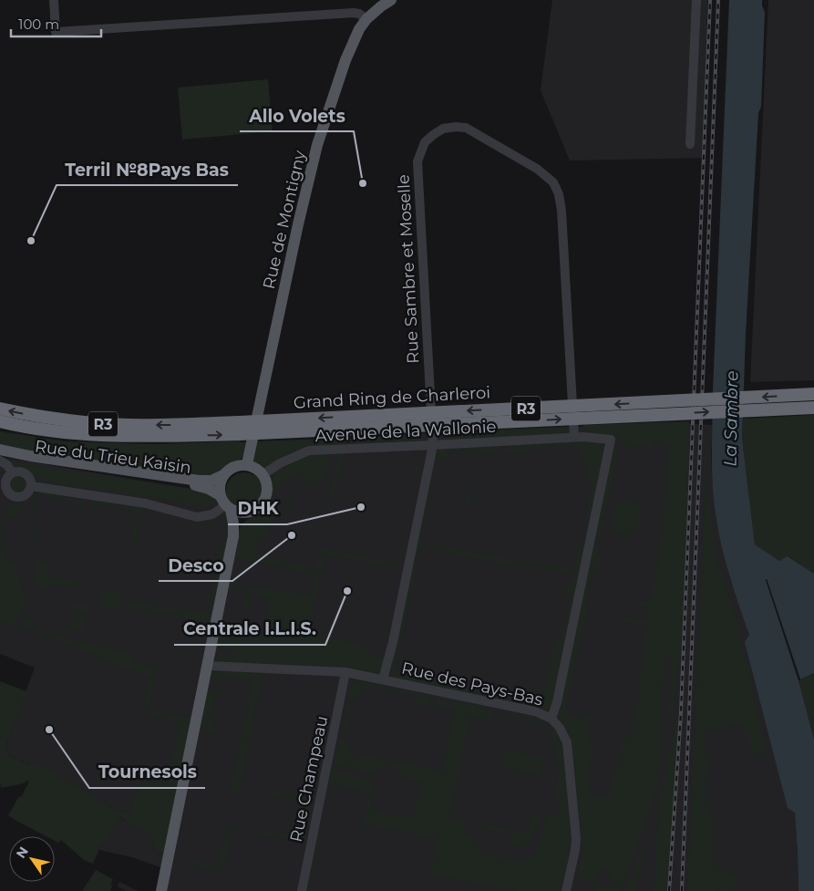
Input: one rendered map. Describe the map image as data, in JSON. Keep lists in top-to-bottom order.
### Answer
{
  "streets": {
    "highway": ["Grand Ring de Charleroi", "R3"],
    "main road": ["Rue de Montigny", "Rue du Trieu Kaisin"],
    "street": [
      "Rue Sambre et Moselle",
      "Avenue de la Wallonie",
      "Rue des Pays-Bas",
      "Rue Champeau"
    ]
  },
  "crossings": [
    ["Rue de Montigny", "Avenue de la Wallonie"],
    ["Rue de Montigny", "Rue du Trieu Kaisin"],
    ["Rue Sambre et Moselle", "Avenue de la Wallonie"],
    ["Rue Sambre et Moselle", "Rue des Pays-Bas"],
    ["Avenue de la Wallonie", "Rue du Trieu Kaisin"],
    ["Avenue de la Wallonie", "Rue des Pays-Bas"],
    ["Rue des Pays-Bas", "Rue Champeau"]
  ],
  "water": ["La Sambre"],
  "places": [
    "Allo Volets",
    "Terril №8Pays Bas",
    "DHK",
    "Desco",
    "Centrale I.L.I.S.",
    "Tournesols"
  ],
  "scale_bar": "100 m",
  "north": "top left"
}
